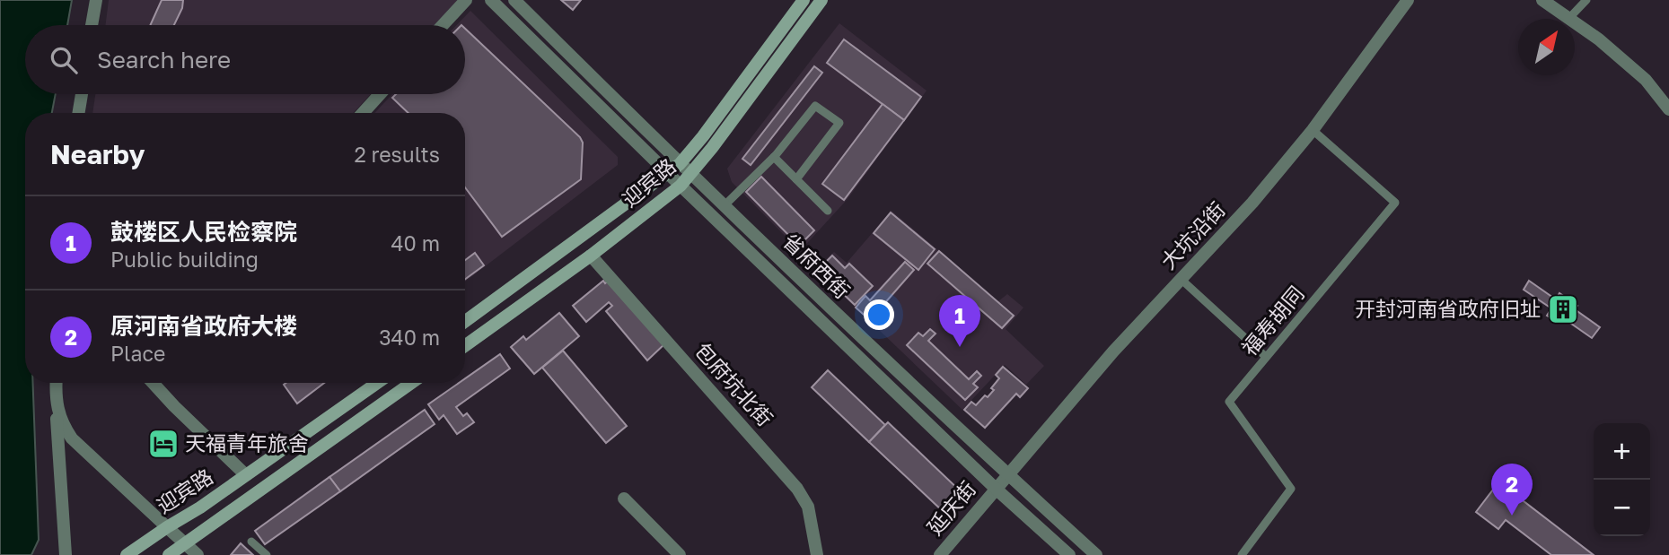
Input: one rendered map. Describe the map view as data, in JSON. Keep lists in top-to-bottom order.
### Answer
{
  "streets": {
    "main road": ["迎宾路"],
    "street": [
      "大坑沿街",
      "省府西街",
      "包府坑北街",
      "延庆街"
    ],
    "lane": ["福寿胡同"]
  },
  "crossings": [
    ["迎宾路", "省府西街"],
    ["迎宾路", "包府坑北街"],
    ["大坑沿街", "省府西街"],
    ["大坑沿街", "福寿胡同"],
    ["大坑沿街", "延庆街"],
    ["省府西街", "延庆街"]
  ],
  "places": {
    "building": ["开封河南省政府旧址"],
    "hotel": ["天福青年旅舍"]
  },
  "north": "top right",
  "page": {
    "search": "Search here",
    "heading": ["Nearby", "2 results"],
    "list": [
      {
        "mark": "1",
        "name": "鼓楼区人民检察院",
        "note": "Public building",
        "value": "40 m"
      },
      {
        "mark": "2",
        "name": "原河南省政府大楼",
        "note": "Place",
        "value": "340 m"
      }
    ],
    "pins": ["1", "2"],
    "map_buttons": ["+", "−"]
  }
}
